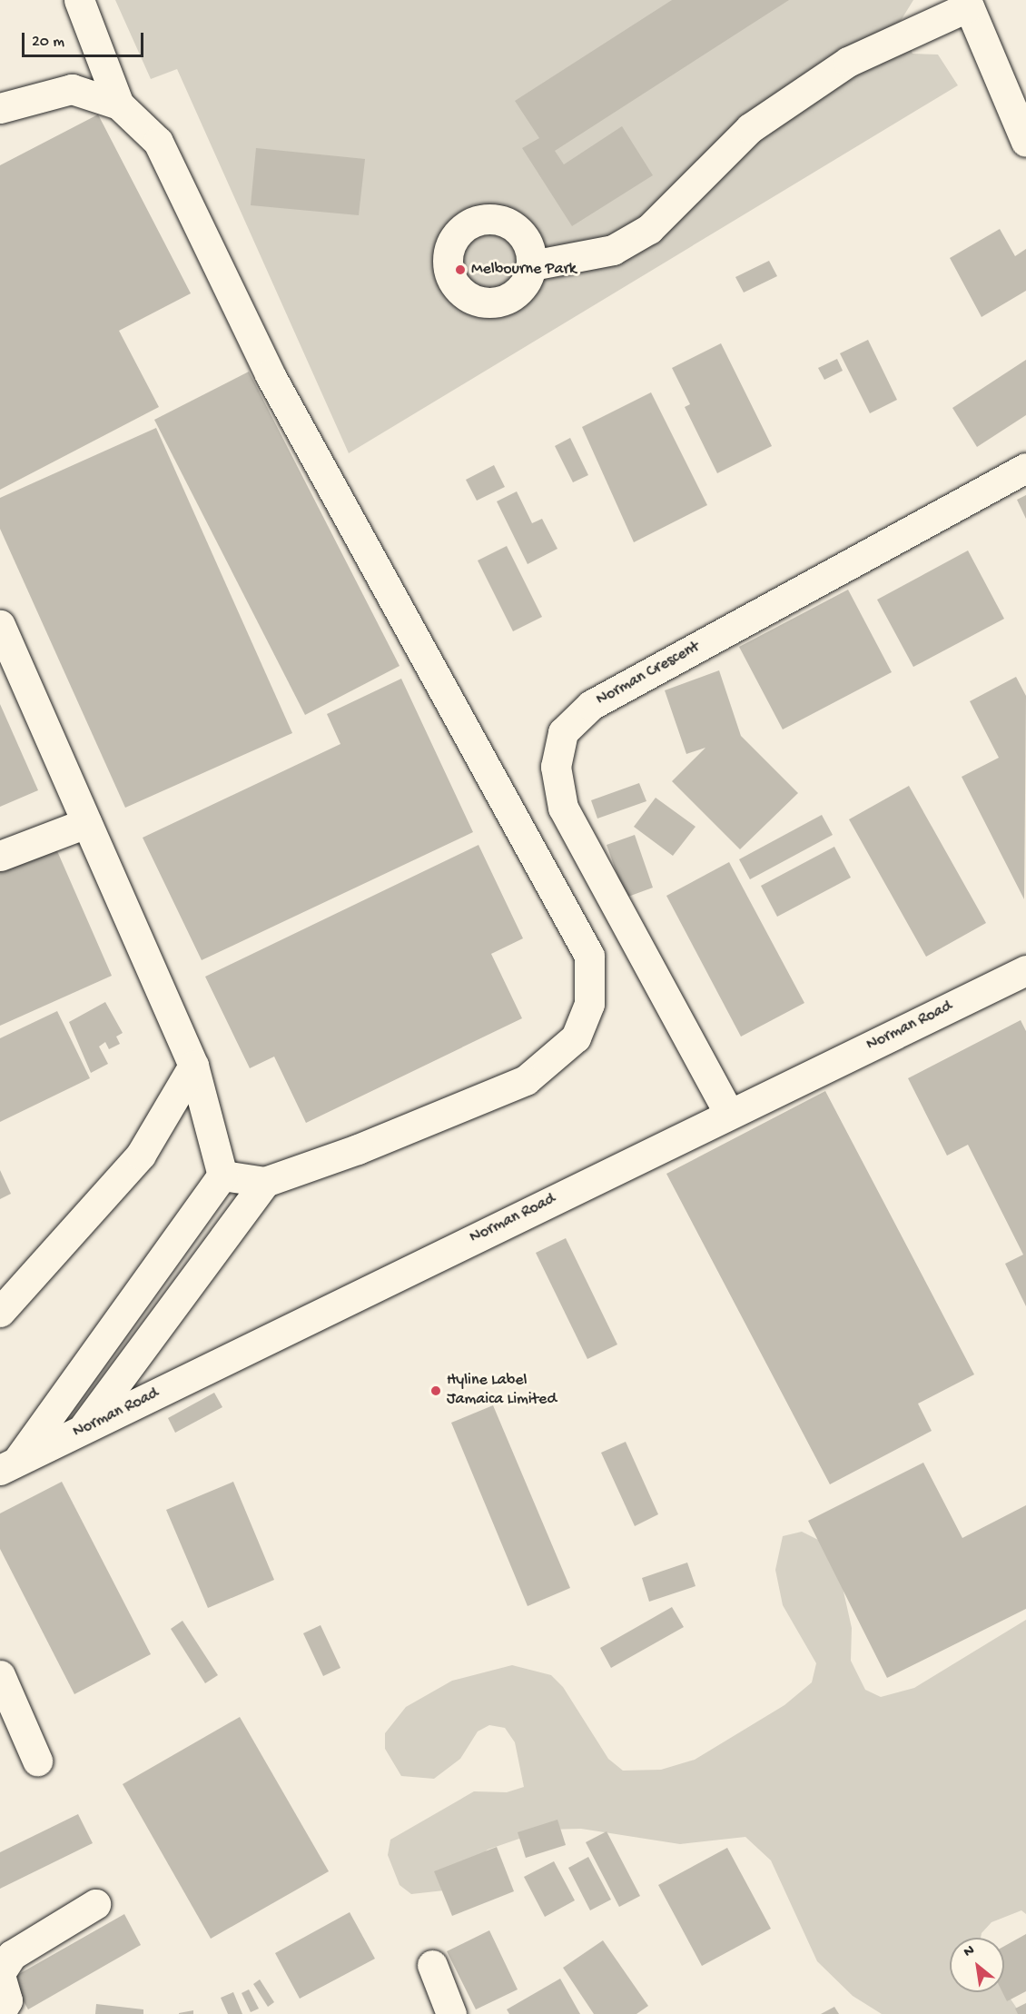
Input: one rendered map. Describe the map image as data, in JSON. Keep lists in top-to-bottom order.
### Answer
{
  "streets": {
    "street": ["Norman Crescent", "Norman Road"]
  },
  "crossings": [
    ["Norman Crescent", "Norman Road"]
  ],
  "places": ["Melbourne Park", "Hyline Label Jamaica Limited"],
  "scale_bar": "20 m",
  "north": "top left"
}
